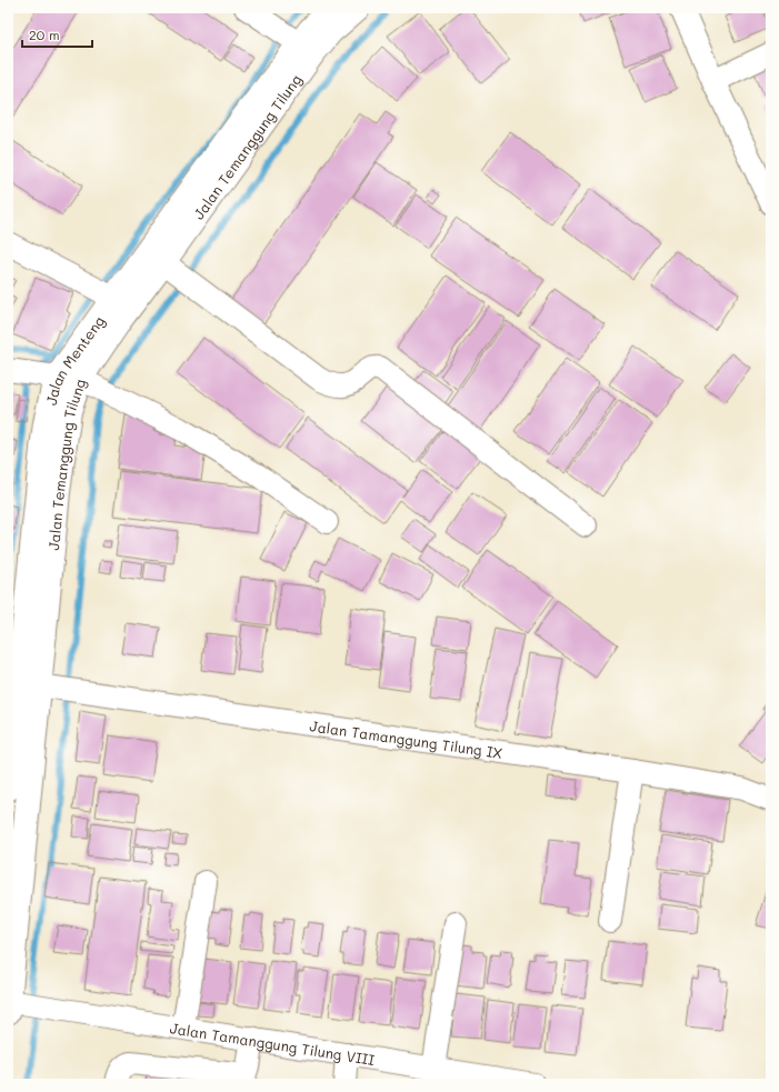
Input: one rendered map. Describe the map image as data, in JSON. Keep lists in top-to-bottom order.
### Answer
{
  "streets": {
    "street": [
      "Jalan Temanggung Tilung",
      "Jalan Menteng",
      "Jalan Tamanggung Tilung IX",
      "Jalan Tamanggung Tilung VIII"
    ]
  },
  "crossings": [
    ["Jalan Temanggung Tilung", "Jalan Menteng"],
    ["Jalan Temanggung Tilung", "Jalan Tamanggung Tilung IX"],
    ["Jalan Temanggung Tilung", "Jalan Tamanggung Tilung VIII"]
  ],
  "scale_bar": "20 m"
}
